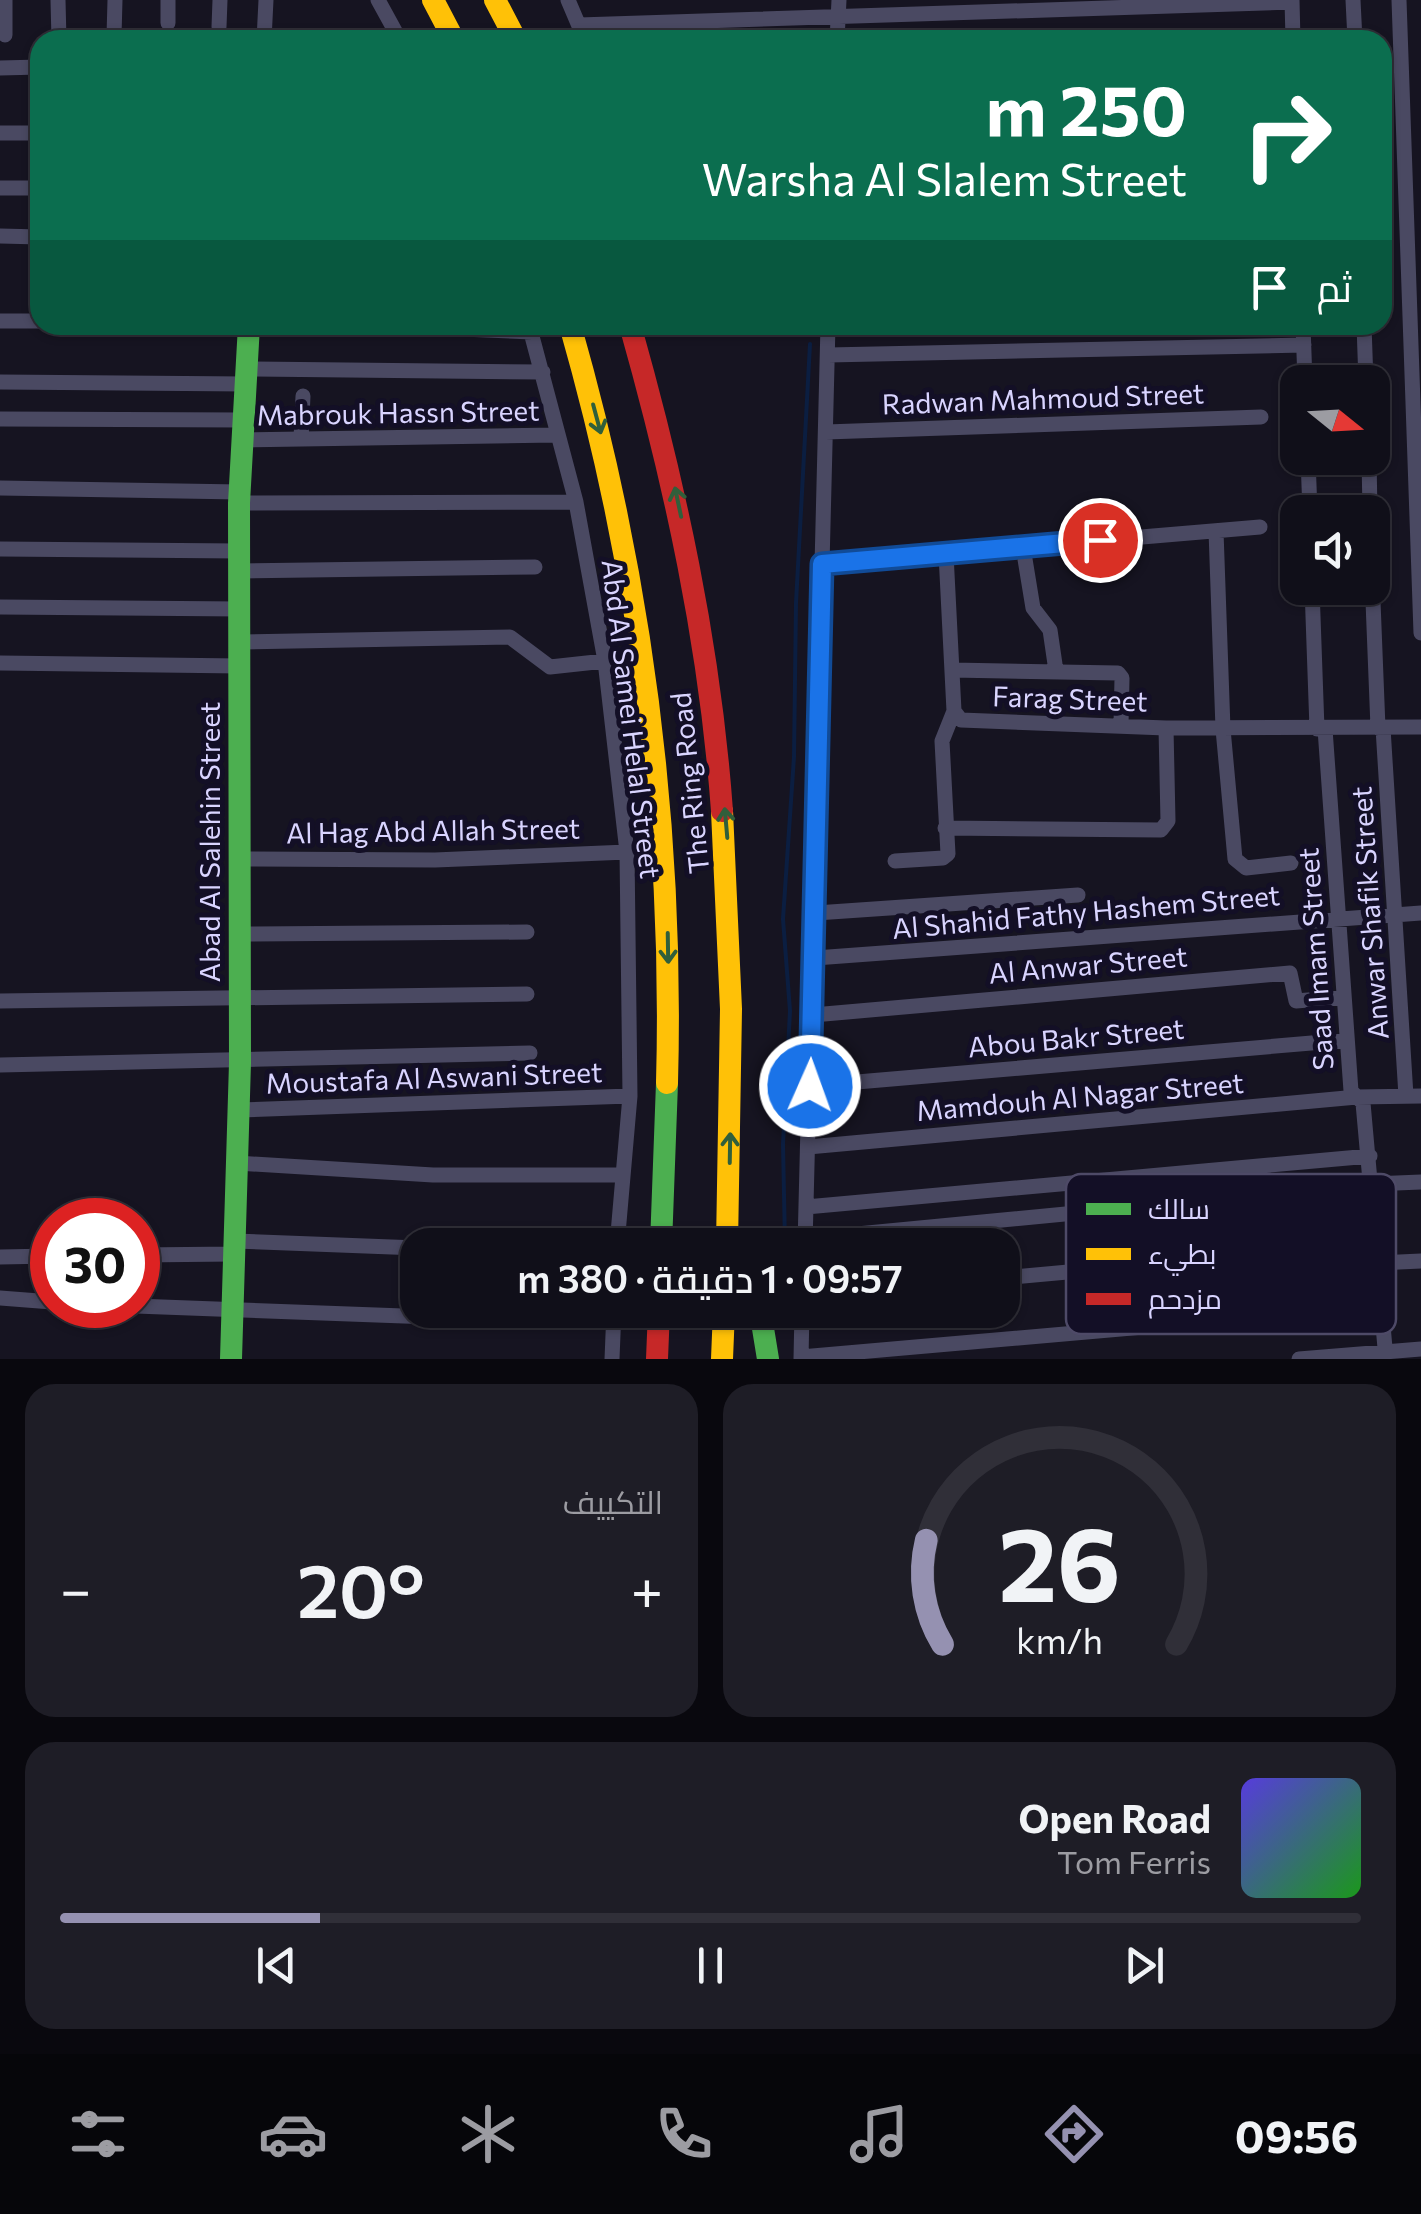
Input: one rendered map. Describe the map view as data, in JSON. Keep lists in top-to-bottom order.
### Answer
{
  "streets": {
    "main road": ["The Ring Road", "Abad Al Salehin Street"],
    "street": [
      "Radwan Mahmoud Street",
      "Mabrouk Hassn Street",
      "Farag Street",
      "Abd Al Samei Helal Street",
      "Al Hag Abd Allah Street",
      "Al Shahid Fathy Hashem Street",
      "Anwar Shafik Street",
      "Saad Imam Street",
      "Al Anwar Street",
      "Abou Bakr Street",
      "Moustafa Al Aswani Street",
      "Mamdouh Al Nagar Street"
    ]
  },
  "crossings": [
    ["Mabrouk Hassn Street", "Abd Al Samei Helal Street"],
    ["Mabrouk Hassn Street", "Abad Al Salehin Street"],
    ["Farag Street", "Anwar Shafik Street"],
    ["Farag Street", "Saad Imam Street"],
    ["Abd Al Samei Helal Street", "Al Hag Abd Allah Street"],
    ["Abd Al Samei Helal Street", "Moustafa Al Aswani Street"],
    ["Al Hag Abd Allah Street", "Abad Al Salehin Street"],
    ["Abad Al Salehin Street", "Moustafa Al Aswani Street"],
    ["Al Shahid Fathy Hashem Street", "Anwar Shafik Street"],
    ["Al Shahid Fathy Hashem Street", "Saad Imam Street"],
    ["Anwar Shafik Street", "Mamdouh Al Nagar Street"],
    ["Saad Imam Street", "Al Anwar Street"],
    ["Saad Imam Street", "Abou Bakr Street"],
    ["Saad Imam Street", "Mamdouh Al Nagar Street"]
  ],
  "legend": ["سالك", "بطيء", "مزدحم"],
  "north": "right",
  "page": {
    "turn": ["250 m", "Warsha Al Slalem Street"],
    "then": "ثم",
    "limit": "30",
    "trip": "09:57 · 1 دقيقة · 380 m",
    "tile": "التكييف",
    "heat": ["−", "20°", "+"],
    "song": ["Open Road", "Tom Ferris"],
    "tabs": "09:56",
    "gauge": ["26", "km/h"]
  }
}
